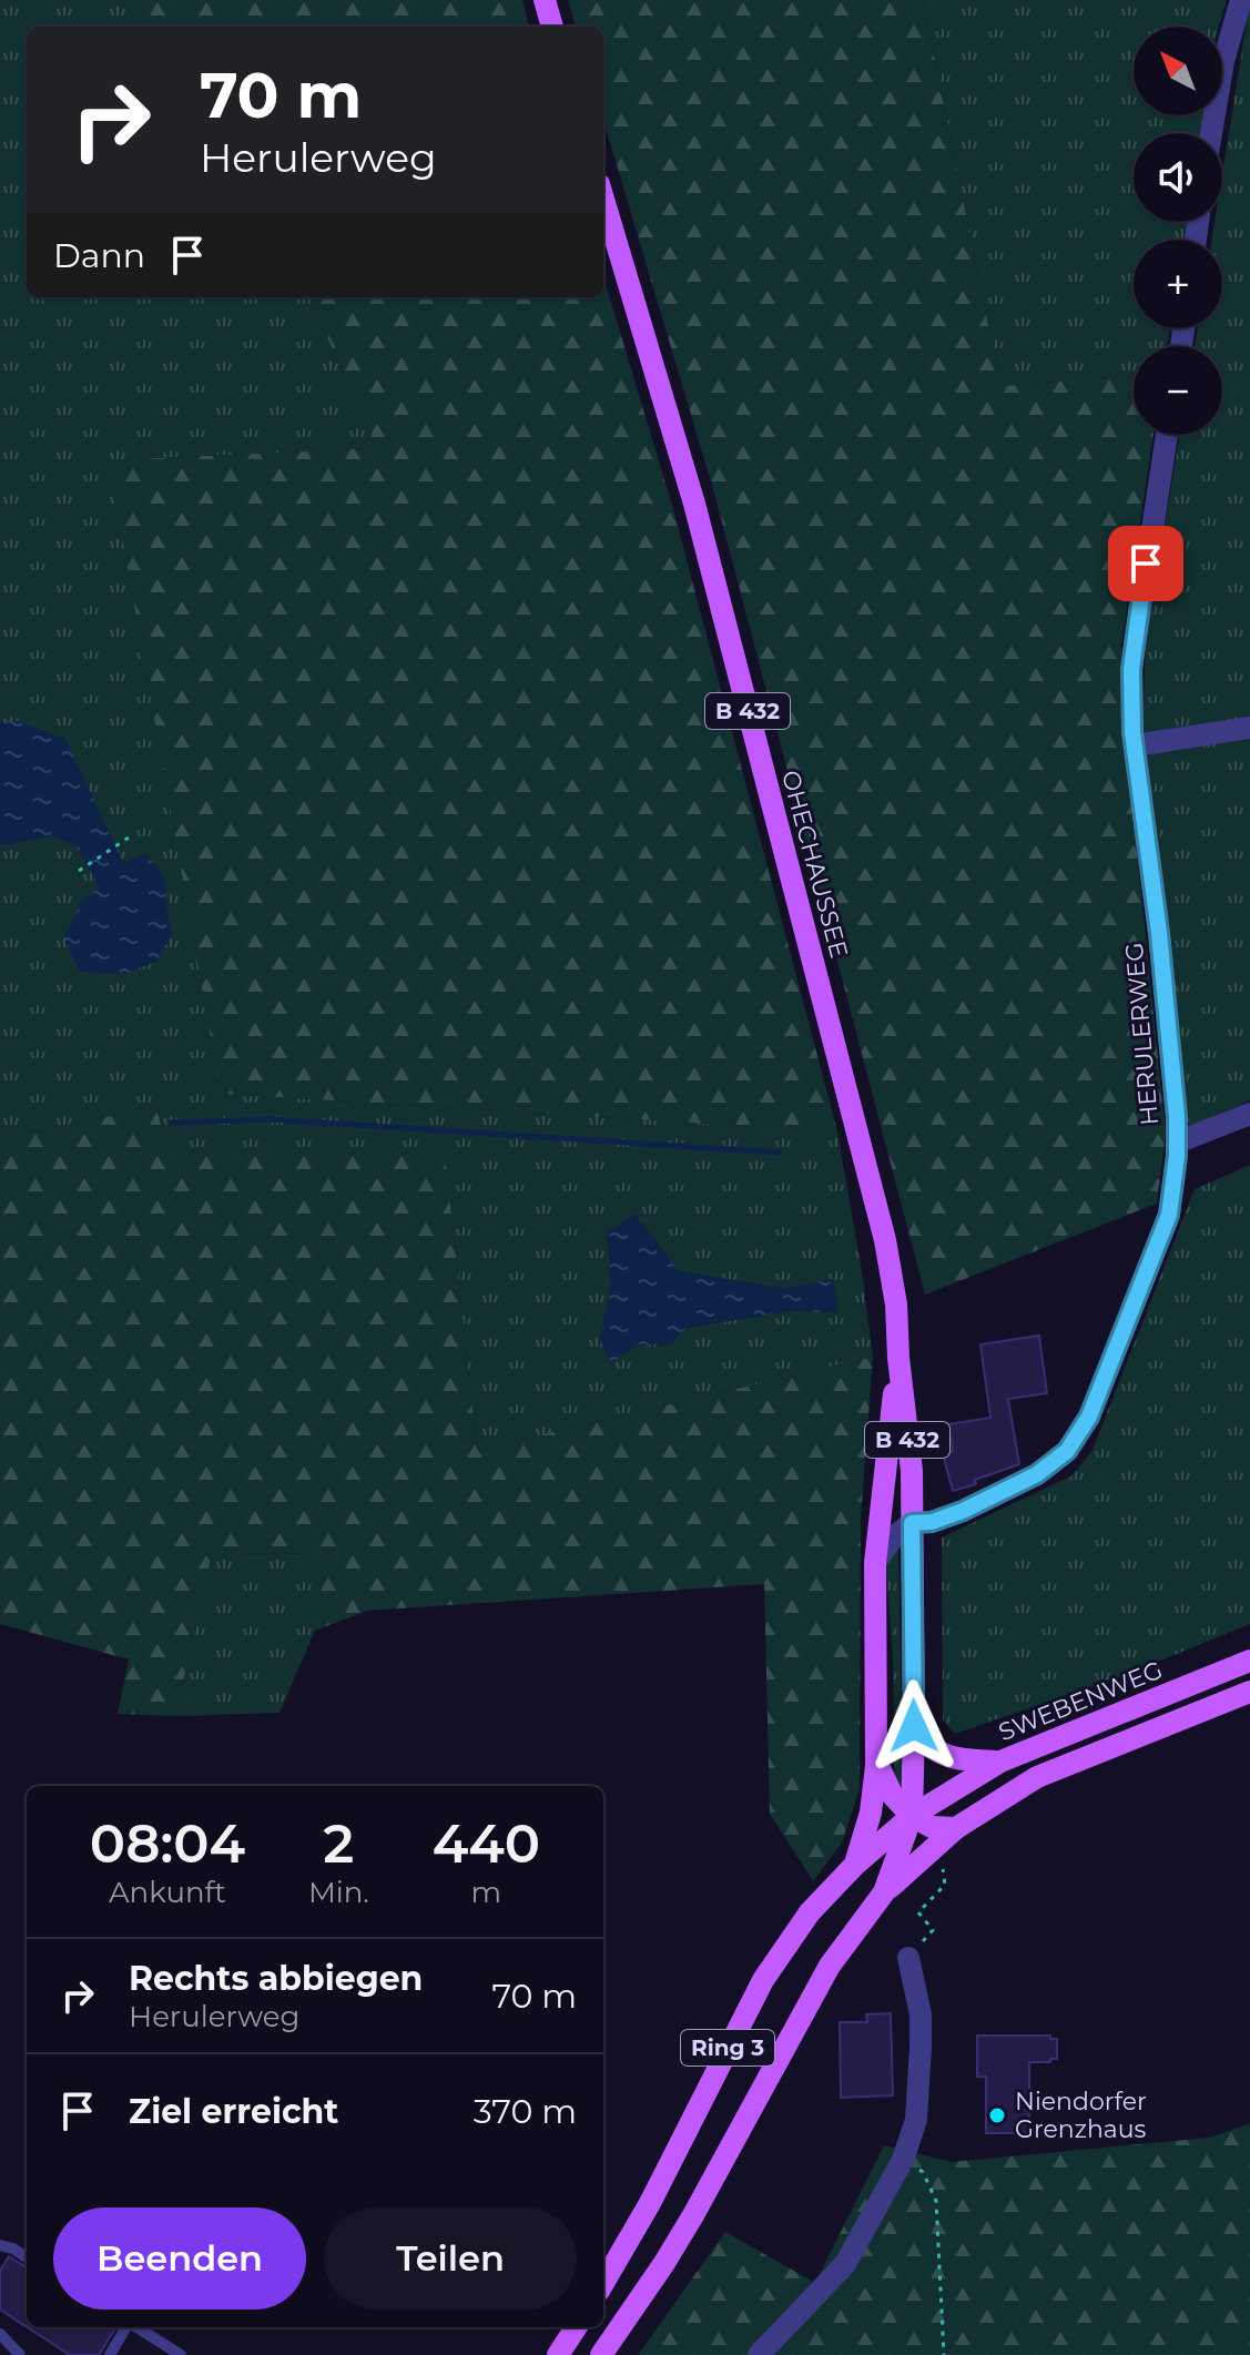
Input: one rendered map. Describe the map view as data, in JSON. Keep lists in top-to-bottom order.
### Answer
{
  "streets": {
    "main road": [
      "B 432",
      "OHECHAUSSEE",
      "SWEBENWEG",
      "Ring 3"
    ],
    "street": ["HERULERWEG"]
  },
  "crossings": [
    ["B 432", "OHECHAUSSEE"],
    ["B 432", "HERULERWEG"],
    ["B 432", "SWEBENWEG"],
    ["B 432", "Ring 3"],
    ["SWEBENWEG", "Ring 3"]
  ],
  "places": ["Niendorfer Grenzhaus"],
  "north": "top left",
  "page": {
    "map_buttons": ["+", "−"],
    "turn": ["70 m", "Herulerweg"],
    "then": "Dann",
    "eta": [
      "08:04",
      "Ankunft",
      "2",
      "Min.",
      "440",
      "m"
    ],
    "list": [
      {
        "name": "Rechts abbiegen",
        "note": "Herulerweg",
        "value": "70 m"
      },
      {
        "name": "Ziel erreicht",
        "value": "370 m"
      }
    ],
    "buttons": ["Beenden", "Teilen"]
  }
}
